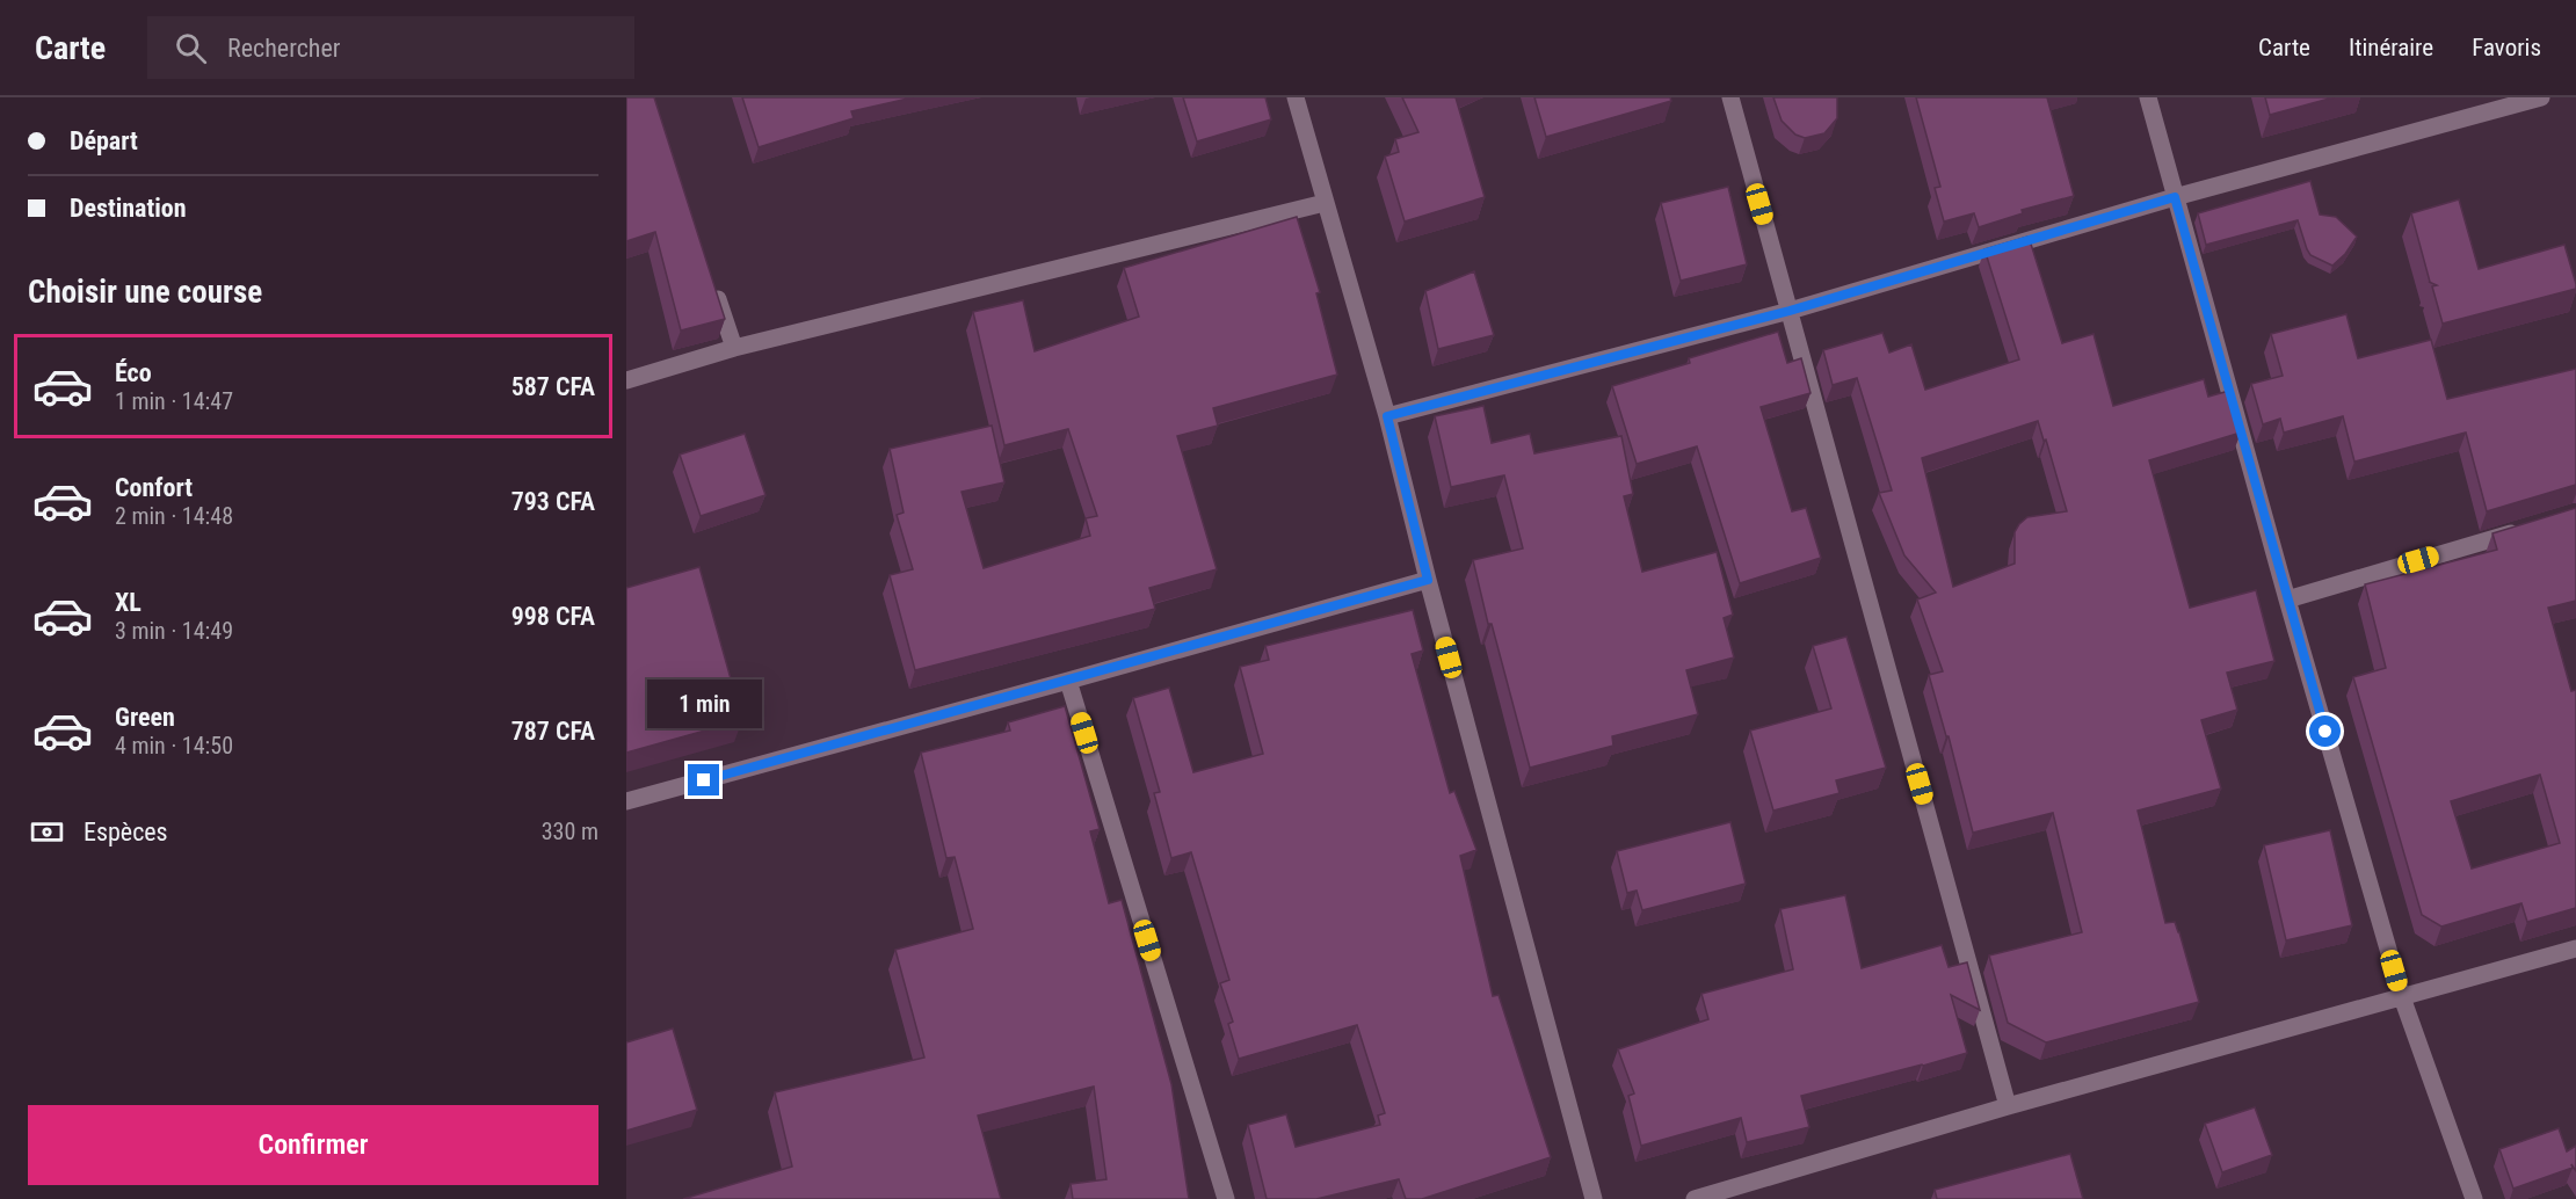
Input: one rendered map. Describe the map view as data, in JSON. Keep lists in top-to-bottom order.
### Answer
{
  "page": {
    "header": "Carte",
    "search": "Rechercher",
    "nav": ["Carte", "Itinéraire", "Favoris"],
    "banner": ["Départ", "Destination"],
    "heading": "Choisir une course",
    "list": [
      {
        "name": "Éco",
        "note": "1 min · 14:47",
        "value": "587 CFA"
      },
      {
        "name": "Confort",
        "note": "2 min · 14:48",
        "value": "793 CFA"
      },
      {
        "name": "XL",
        "note": "3 min · 14:49",
        "value": "998 CFA"
      },
      {
        "name": "Green",
        "note": "4 min · 14:50",
        "value": "787 CFA"
      }
    ],
    "bubble": "1 min",
    "pay": ["Espèces", "330 m"],
    "buttons": "Confirmer"
  }
}
